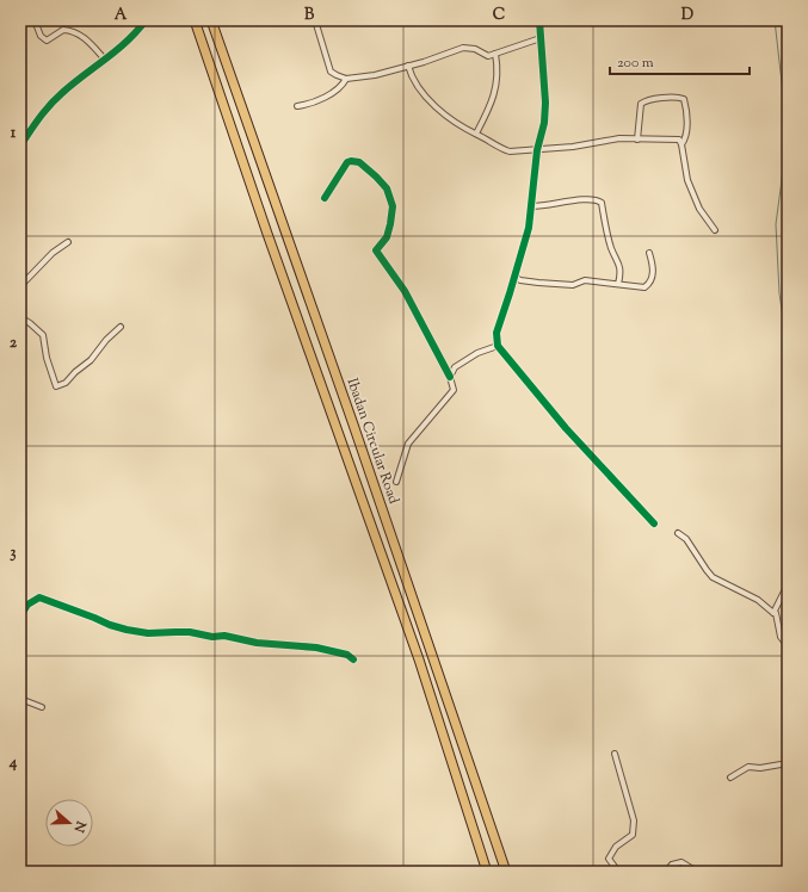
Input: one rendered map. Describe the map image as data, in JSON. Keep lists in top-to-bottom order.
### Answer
{
  "streets": {
    "highway": ["Ibadan Circular Road"]
  },
  "scale_bar": "200 m",
  "north": "right",
  "grid": {
    "columns": [
      "A",
      "B",
      "C",
      "D"
    ],
    "rows": [
      "1",
      "2",
      "3",
      "4"
    ]
  }
}
